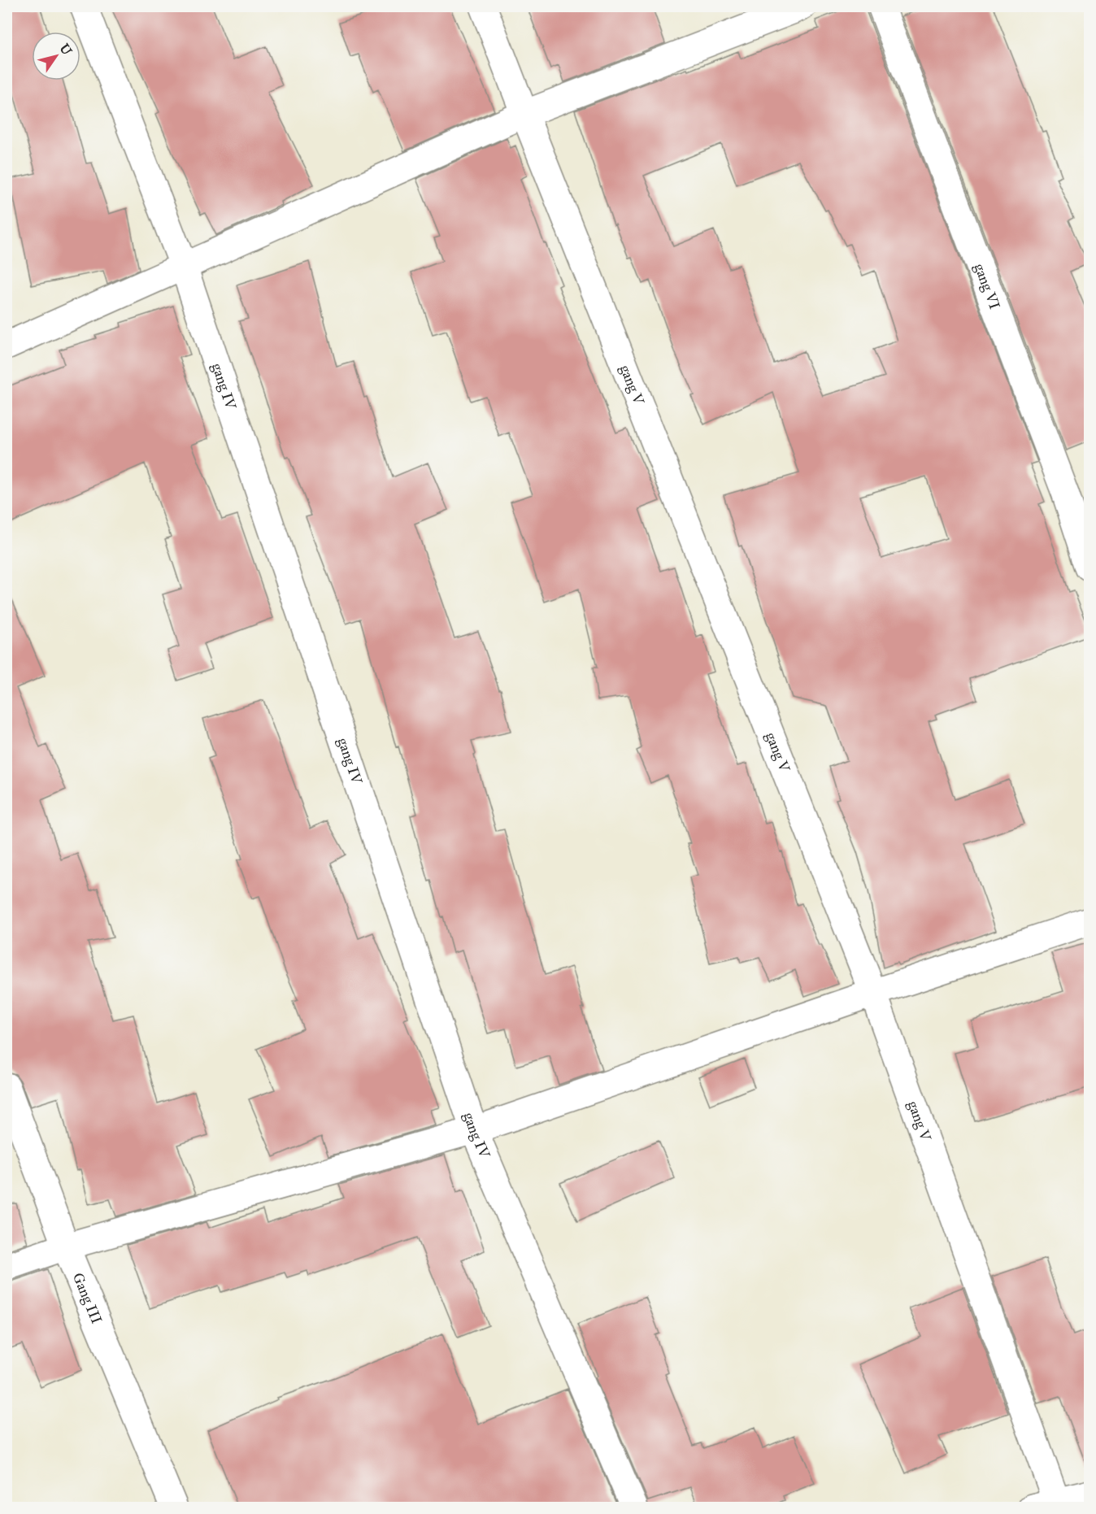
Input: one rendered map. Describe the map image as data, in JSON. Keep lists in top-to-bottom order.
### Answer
{
  "streets": {
    "street": [
      "gang VI",
      "gang V",
      "gang IV",
      "Gang III"
    ]
  },
  "north": "top right"
}
